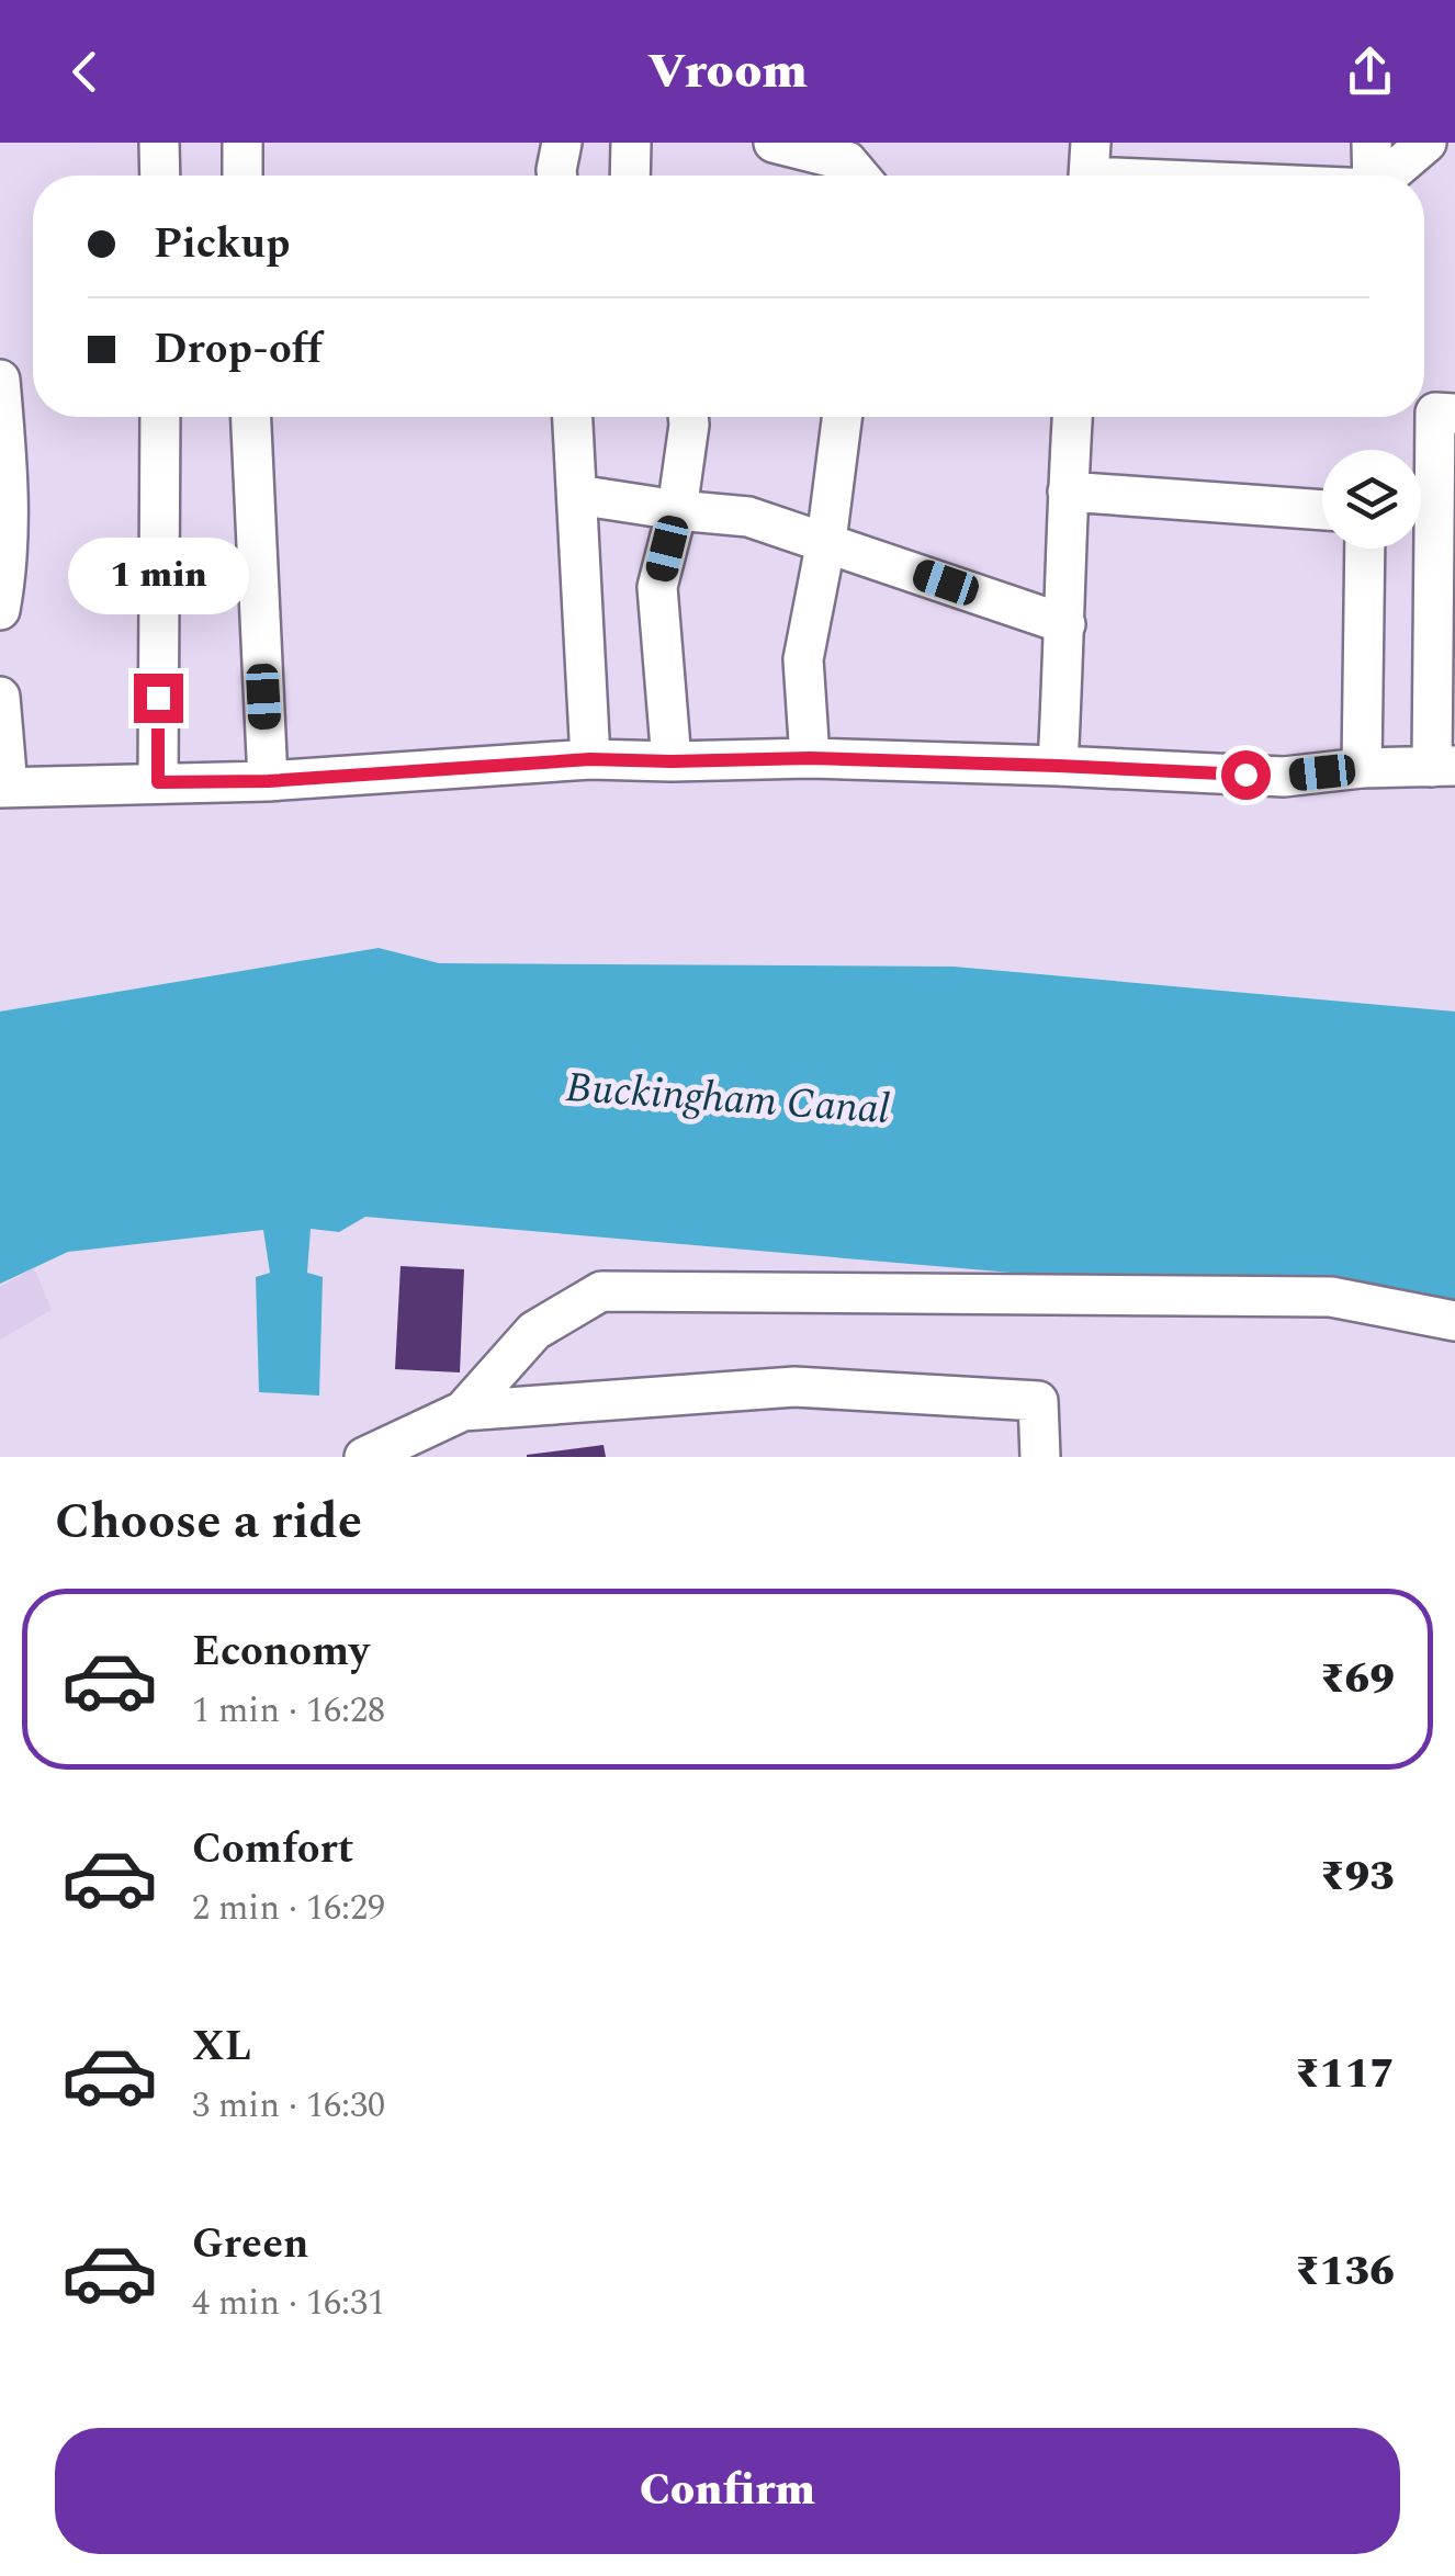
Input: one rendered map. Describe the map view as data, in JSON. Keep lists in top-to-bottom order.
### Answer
{
  "water": ["Buckingham Canal"],
  "page": {
    "header": "Vroom",
    "banner": ["Pickup", "Drop-off"],
    "bubble": "1 min",
    "heading": "Choose a ride",
    "list": [
      {
        "name": "Economy",
        "note": "1 min · 16:28",
        "value": "₹69"
      },
      {
        "name": "Comfort",
        "note": "2 min · 16:29",
        "value": "₹93"
      },
      {
        "name": "XL",
        "note": "3 min · 16:30",
        "value": "₹117"
      },
      {
        "name": "Green",
        "note": "4 min · 16:31",
        "value": "₹136"
      }
    ],
    "buttons": "Confirm"
  }
}
